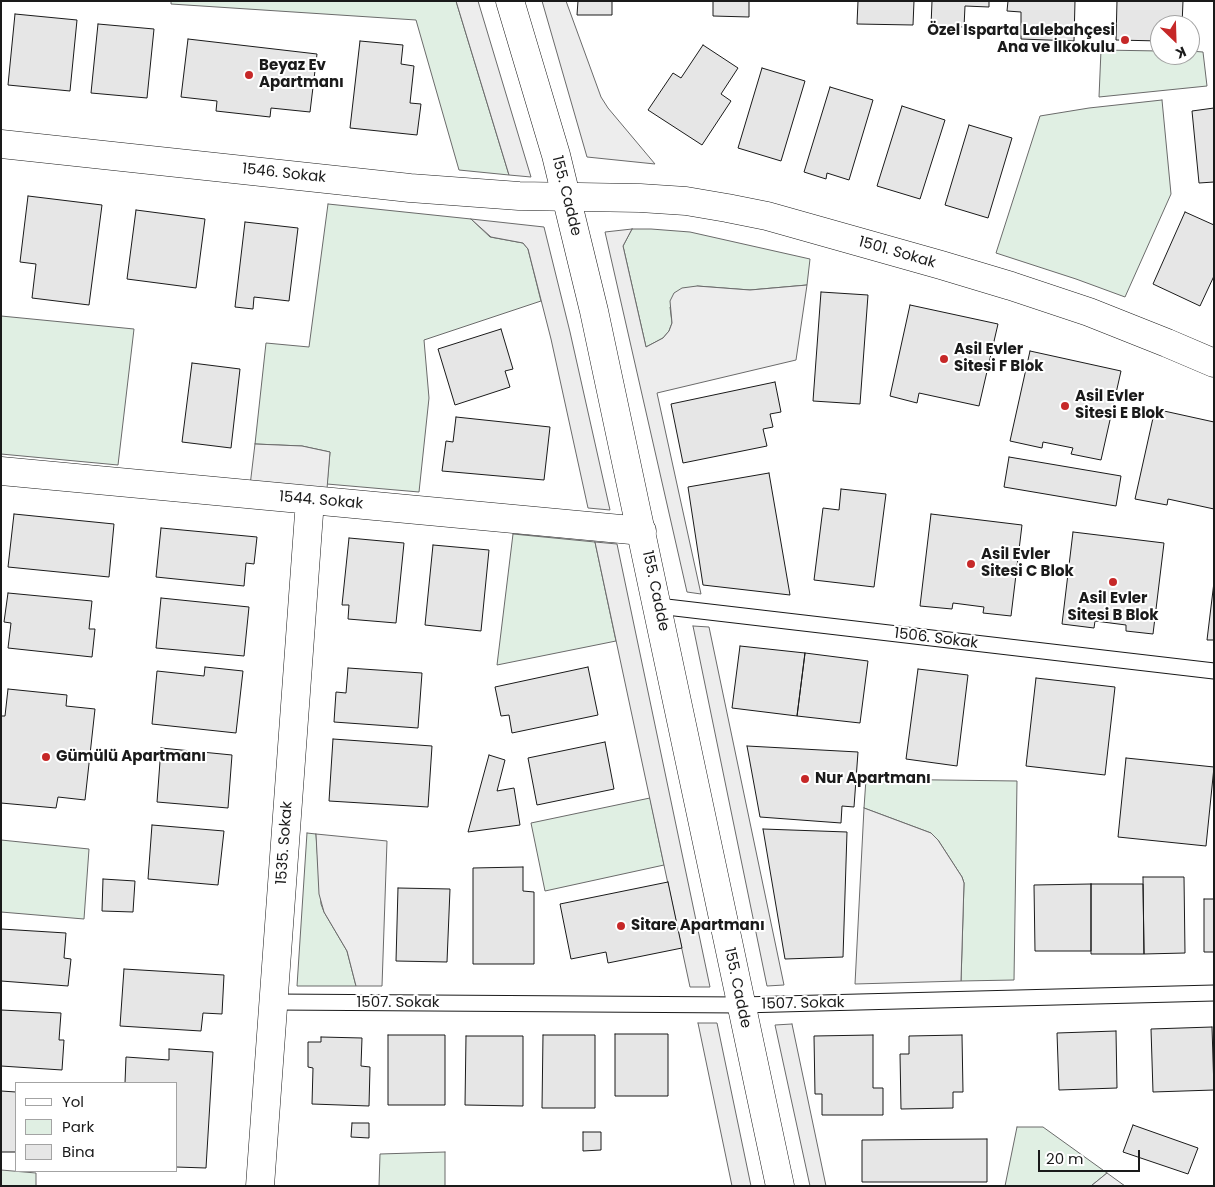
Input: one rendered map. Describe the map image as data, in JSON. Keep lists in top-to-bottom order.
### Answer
{
  "streets": {
    "street": [
      "1546. Sokak",
      "155. Cadde",
      "1501. Sokak",
      "1544. Sokak",
      "1535. Sokak"
    ],
    "lane": ["1506. Sokak", "1507. Sokak"]
  },
  "crossings": [
    ["1546. Sokak", "155. Cadde"],
    ["1546. Sokak", "1501. Sokak"],
    ["155. Cadde", "1501. Sokak"],
    ["155. Cadde", "1544. Sokak"],
    ["155. Cadde", "1506. Sokak"],
    ["155. Cadde", "1507. Sokak"],
    ["1544. Sokak", "1535. Sokak"],
    ["1535. Sokak", "1507. Sokak"]
  ],
  "places": [
    "Özel Isparta Lalebahçesi Ana ve İlkokulu",
    "Beyaz Ev Apartmanı",
    "Asil Evler Sitesi F Blok",
    "Asil Evler Sitesi E Blok",
    "Asil Evler Sitesi C Blok",
    "Asil Evler Sitesi B Blok",
    "Gümülü Apartmanı",
    "Nur Apartmanı",
    "Sitare Apartmanı"
  ],
  "legend": ["Yol", "Park", "Bina"],
  "scale_bar": "20 m",
  "north": "bottom right"
}
